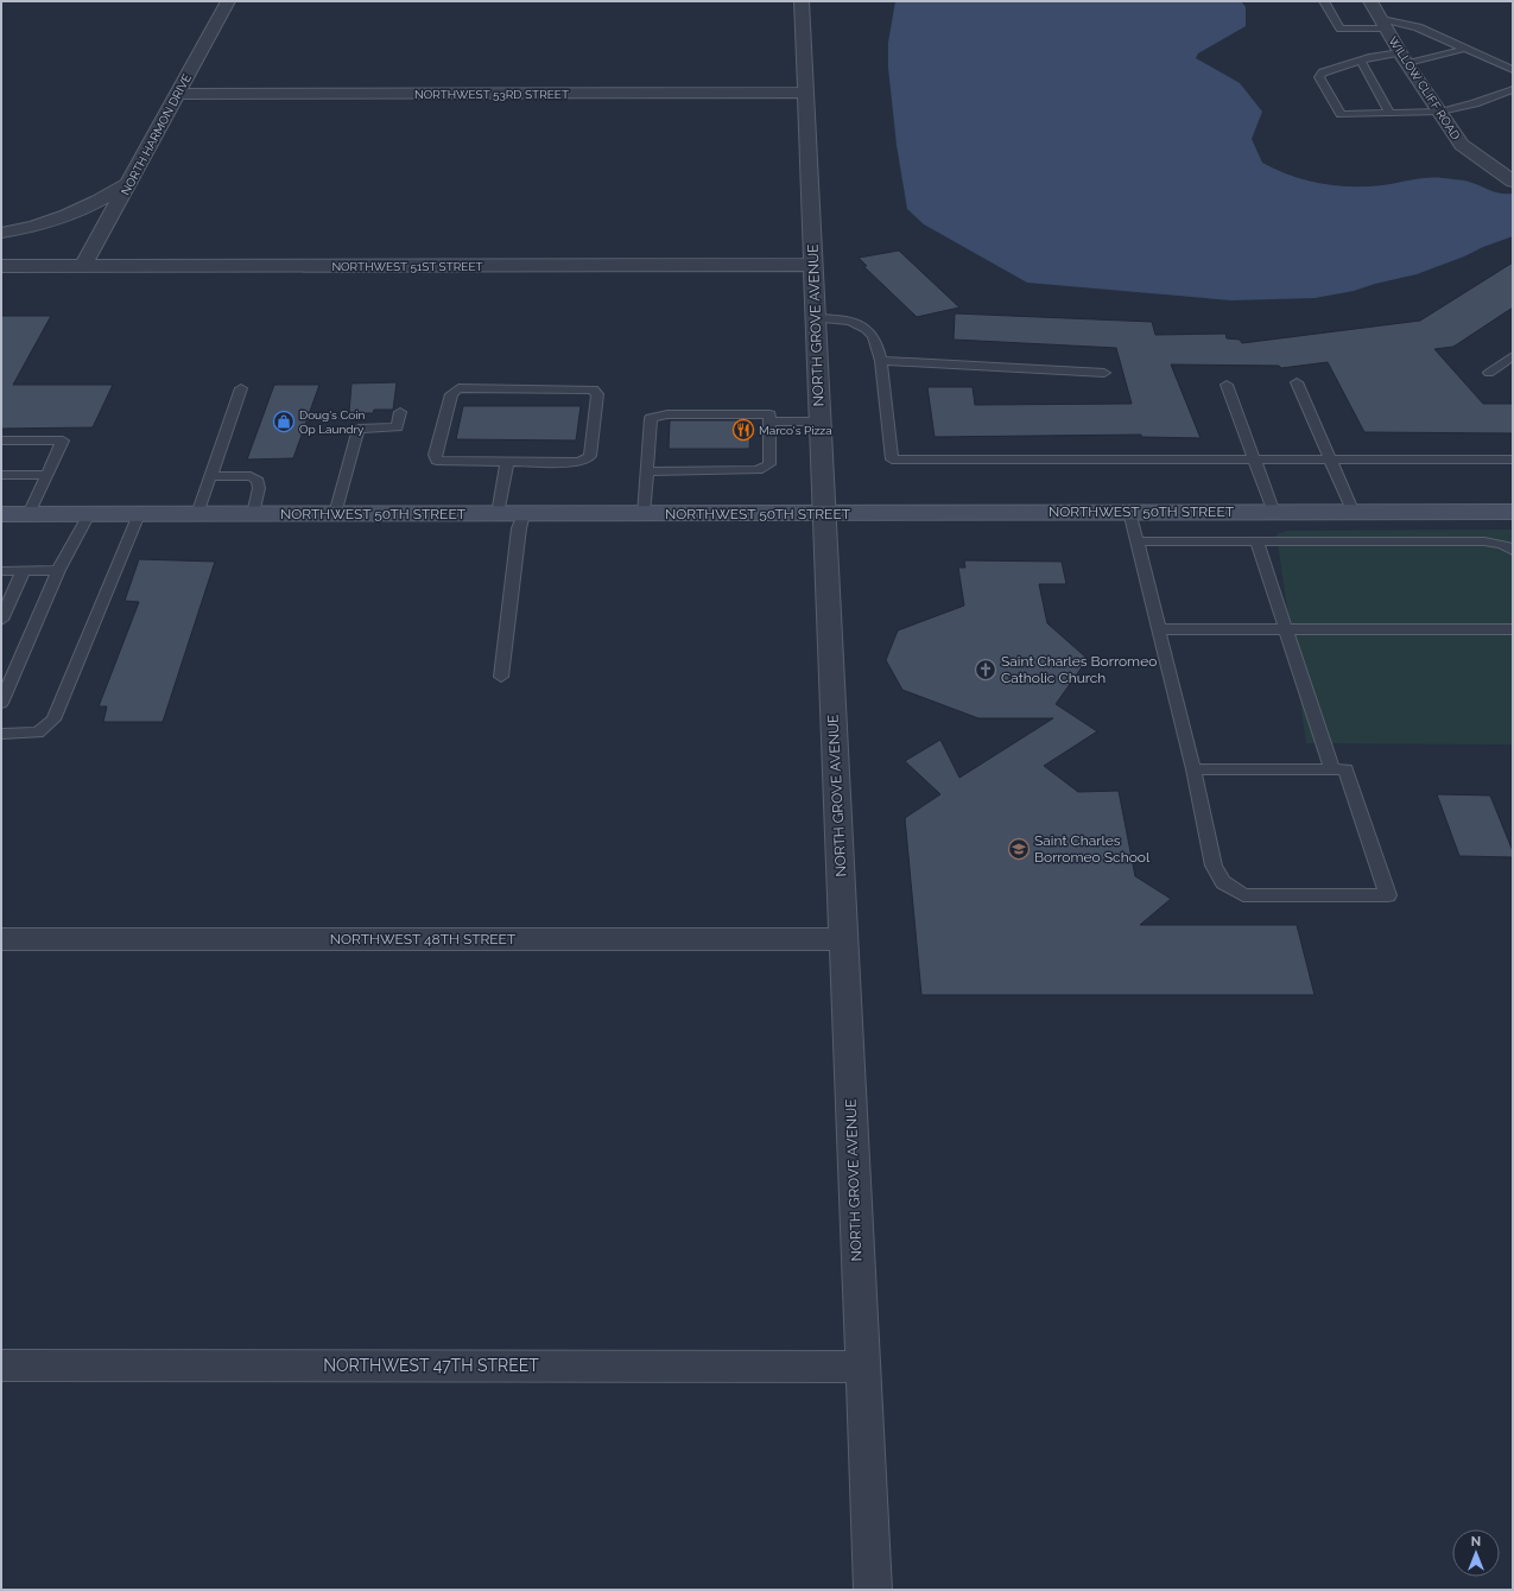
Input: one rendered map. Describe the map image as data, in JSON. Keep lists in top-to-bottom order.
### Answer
{
  "streets": {
    "main road": ["NORTHWEST 50TH STREET"],
    "street": [
      "WILLOW CLIFF ROAD",
      "NORTHWEST 53RD STREET",
      "NORTH HARMON DRIVE",
      "NORTHWEST 51ST STREET",
      "NORTH GROVE AVENUE",
      "NORTHWEST 48TH STREET",
      "NORTHWEST 47TH STREET"
    ]
  },
  "crossings": [
    ["NORTHWEST 53RD STREET", "NORTH HARMON DRIVE"],
    ["NORTHWEST 53RD STREET", "NORTH GROVE AVENUE"],
    ["NORTH HARMON DRIVE", "NORTHWEST 51ST STREET"],
    ["NORTHWEST 51ST STREET", "NORTH GROVE AVENUE"],
    ["NORTH GROVE AVENUE", "NORTHWEST 50TH STREET"],
    ["NORTH GROVE AVENUE", "NORTHWEST 48TH STREET"],
    ["NORTH GROVE AVENUE", "NORTHWEST 47TH STREET"]
  ],
  "places": {
    "shop": ["Doug's Coin Op Laundry"],
    "restaurant": ["Marco's Pizza"],
    "church": ["Saint Charles Borromeo Catholic Church"],
    "school or university": ["Saint Charles Borromeo School"]
  },
  "north": "top"
}
